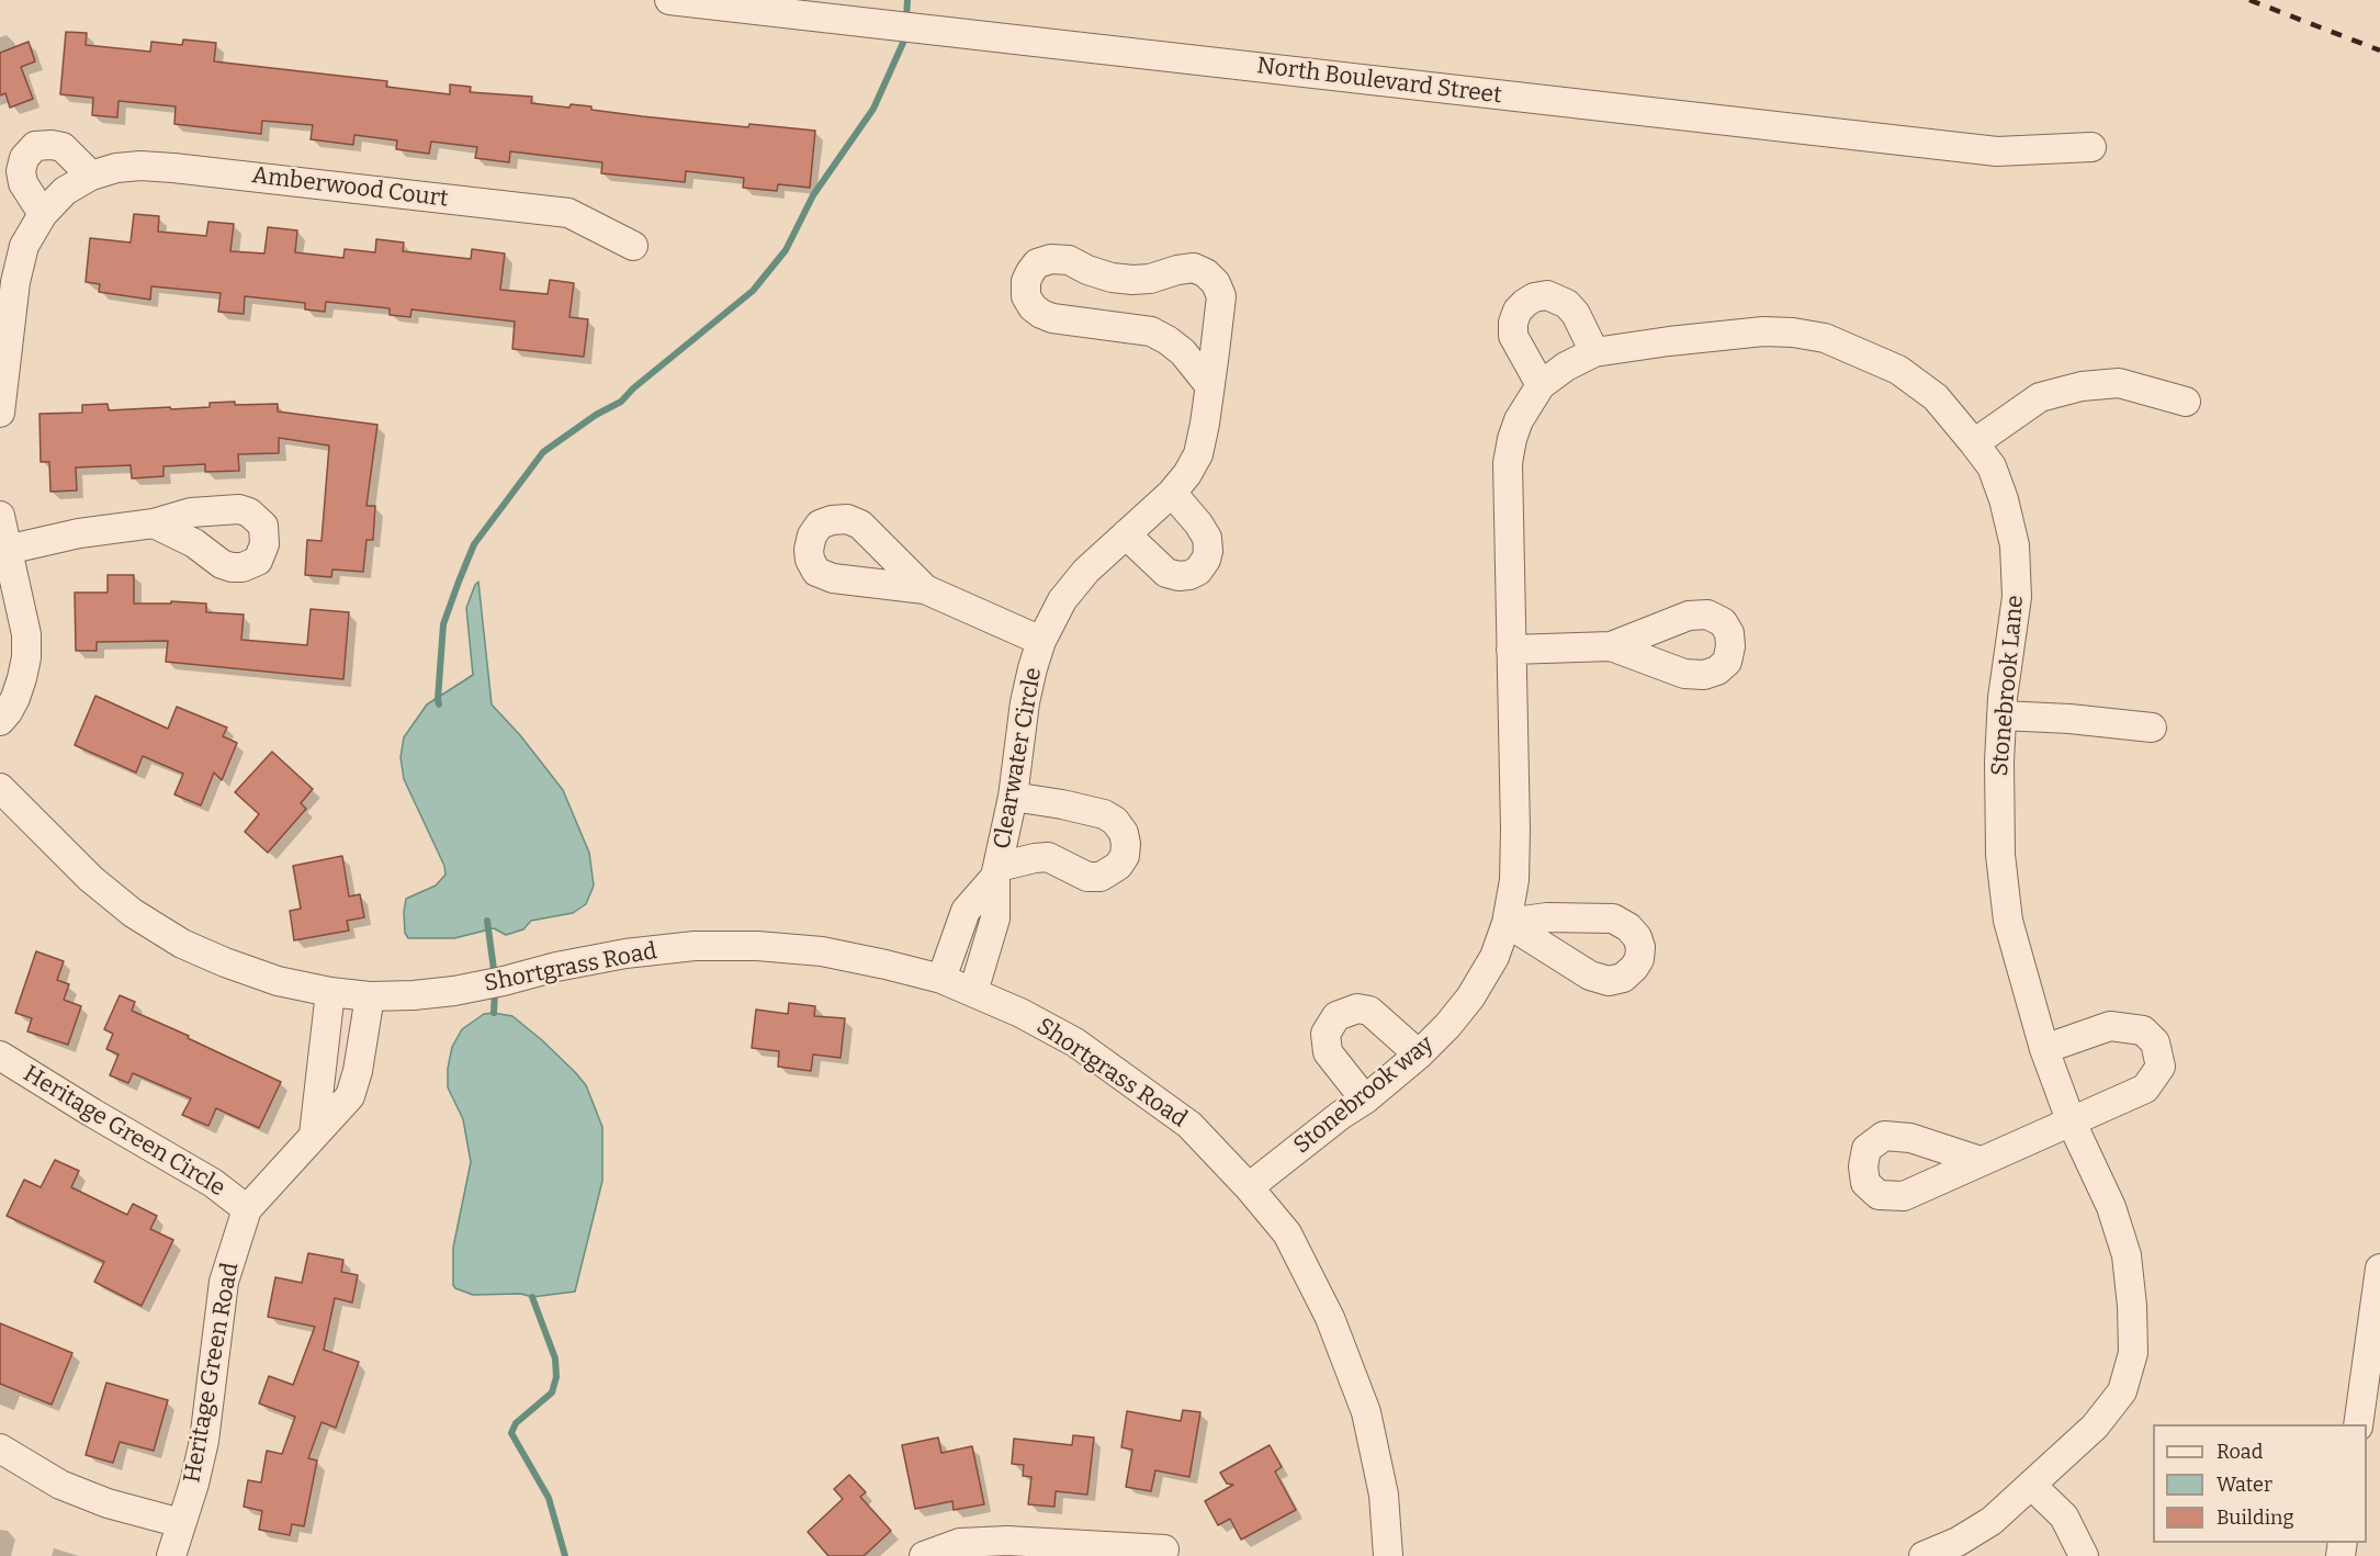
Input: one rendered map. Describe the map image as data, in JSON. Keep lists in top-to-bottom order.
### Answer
{
  "streets": {
    "street": [
      "North Boulevard Street",
      "Amberwood Court",
      "Stonebrook Lane",
      "Clearwater Circle",
      "Shortgrass Road",
      "Stonebrook way",
      "Heritage Green Circle",
      "Heritage Green Road"
    ]
  },
  "crossings": [
    ["Stonebrook Lane", "Stonebrook way"],
    ["Clearwater Circle", "Shortgrass Road"],
    ["Shortgrass Road", "Stonebrook way"],
    ["Shortgrass Road", "Heritage Green Road"],
    ["Heritage Green Circle", "Heritage Green Road"]
  ],
  "legend": ["Road", "Water", "Building"]
}
